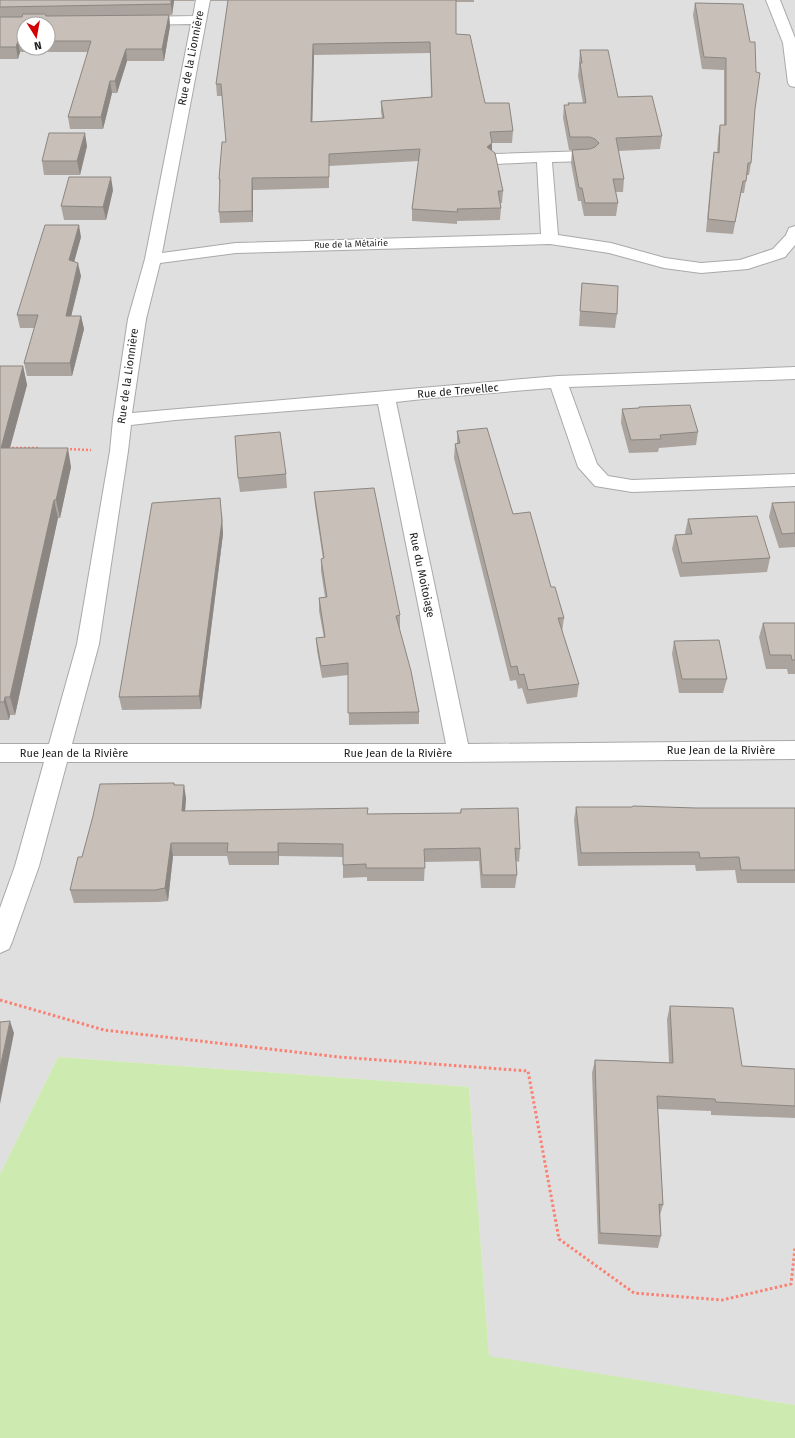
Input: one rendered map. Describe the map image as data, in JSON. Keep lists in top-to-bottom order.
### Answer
{
  "streets": {
    "street": [
      "Rue de la Lionnière",
      "Rue de la Métairie",
      "Rue de Trevellec",
      "Rue du Moitoiage",
      "Rue Jean de la Rivière"
    ]
  },
  "crossings": [
    ["Rue de la Lionnière", "Rue de la Métairie"],
    ["Rue de la Lionnière", "Rue de Trevellec"],
    ["Rue de la Lionnière", "Rue Jean de la Rivière"],
    ["Rue de Trevellec", "Rue du Moitoiage"],
    ["Rue du Moitoiage", "Rue Jean de la Rivière"]
  ],
  "north": "bottom"
}
